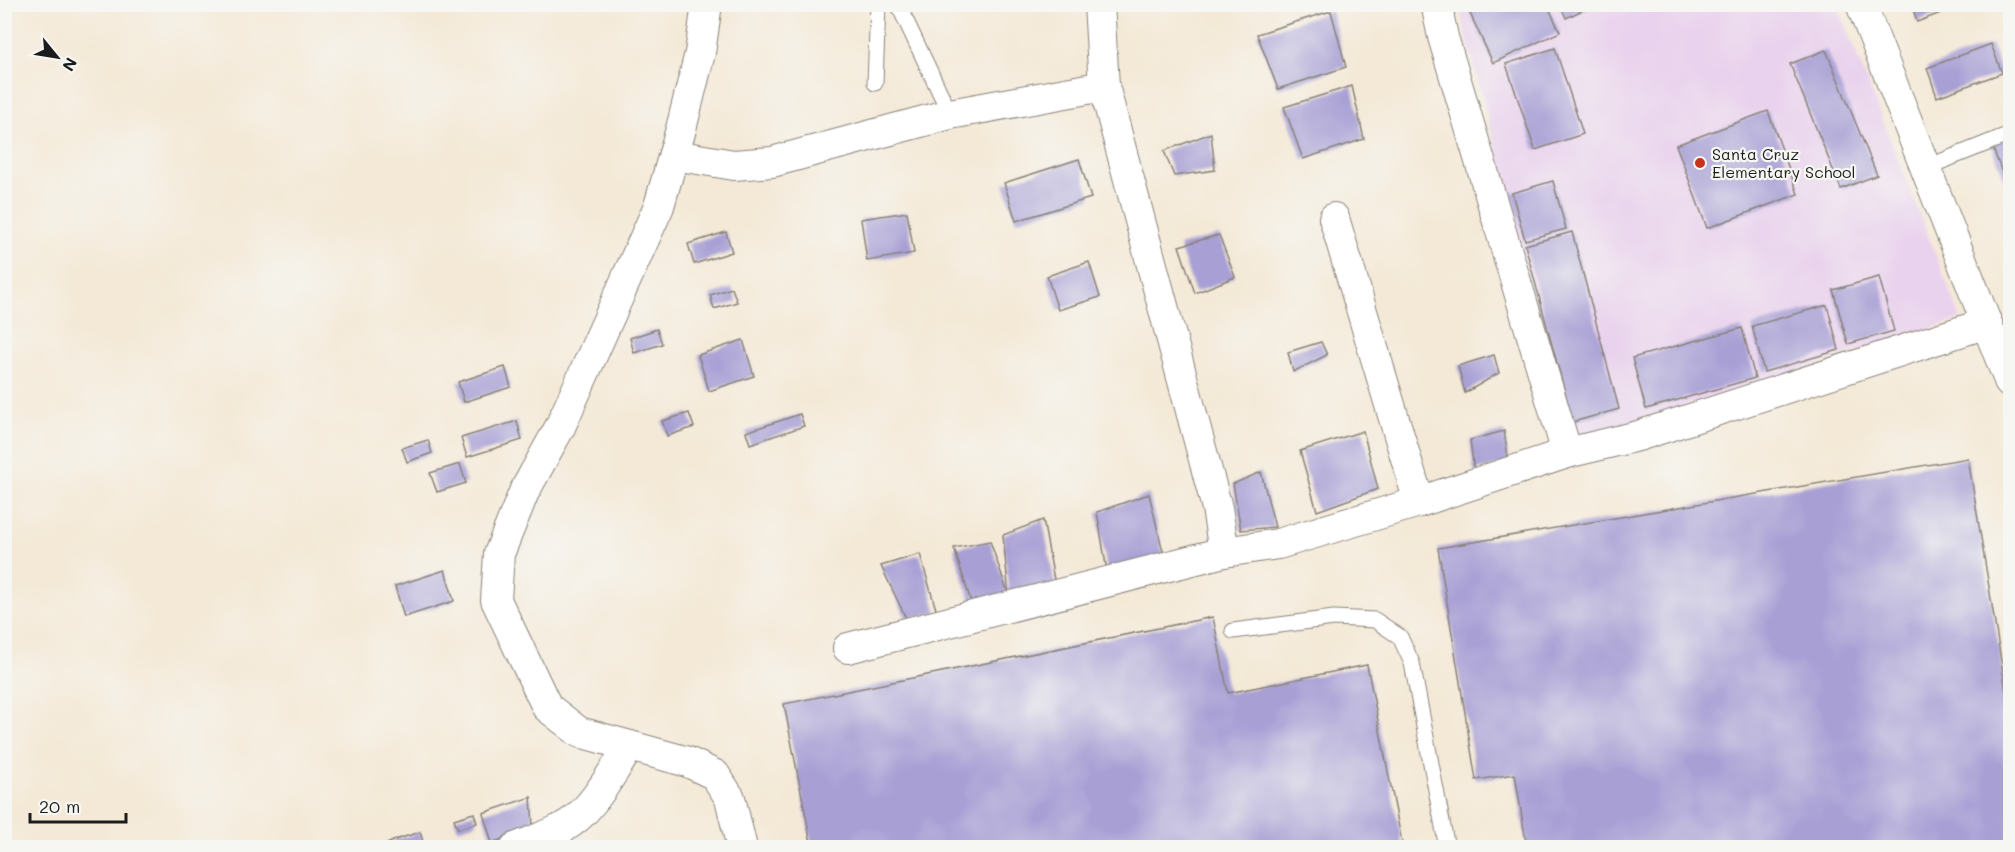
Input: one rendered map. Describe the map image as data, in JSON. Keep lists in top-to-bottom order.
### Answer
{
  "places": ["Santa Cruz Elementary School"],
  "scale_bar": "20 m",
  "north": "bottom right"
}
